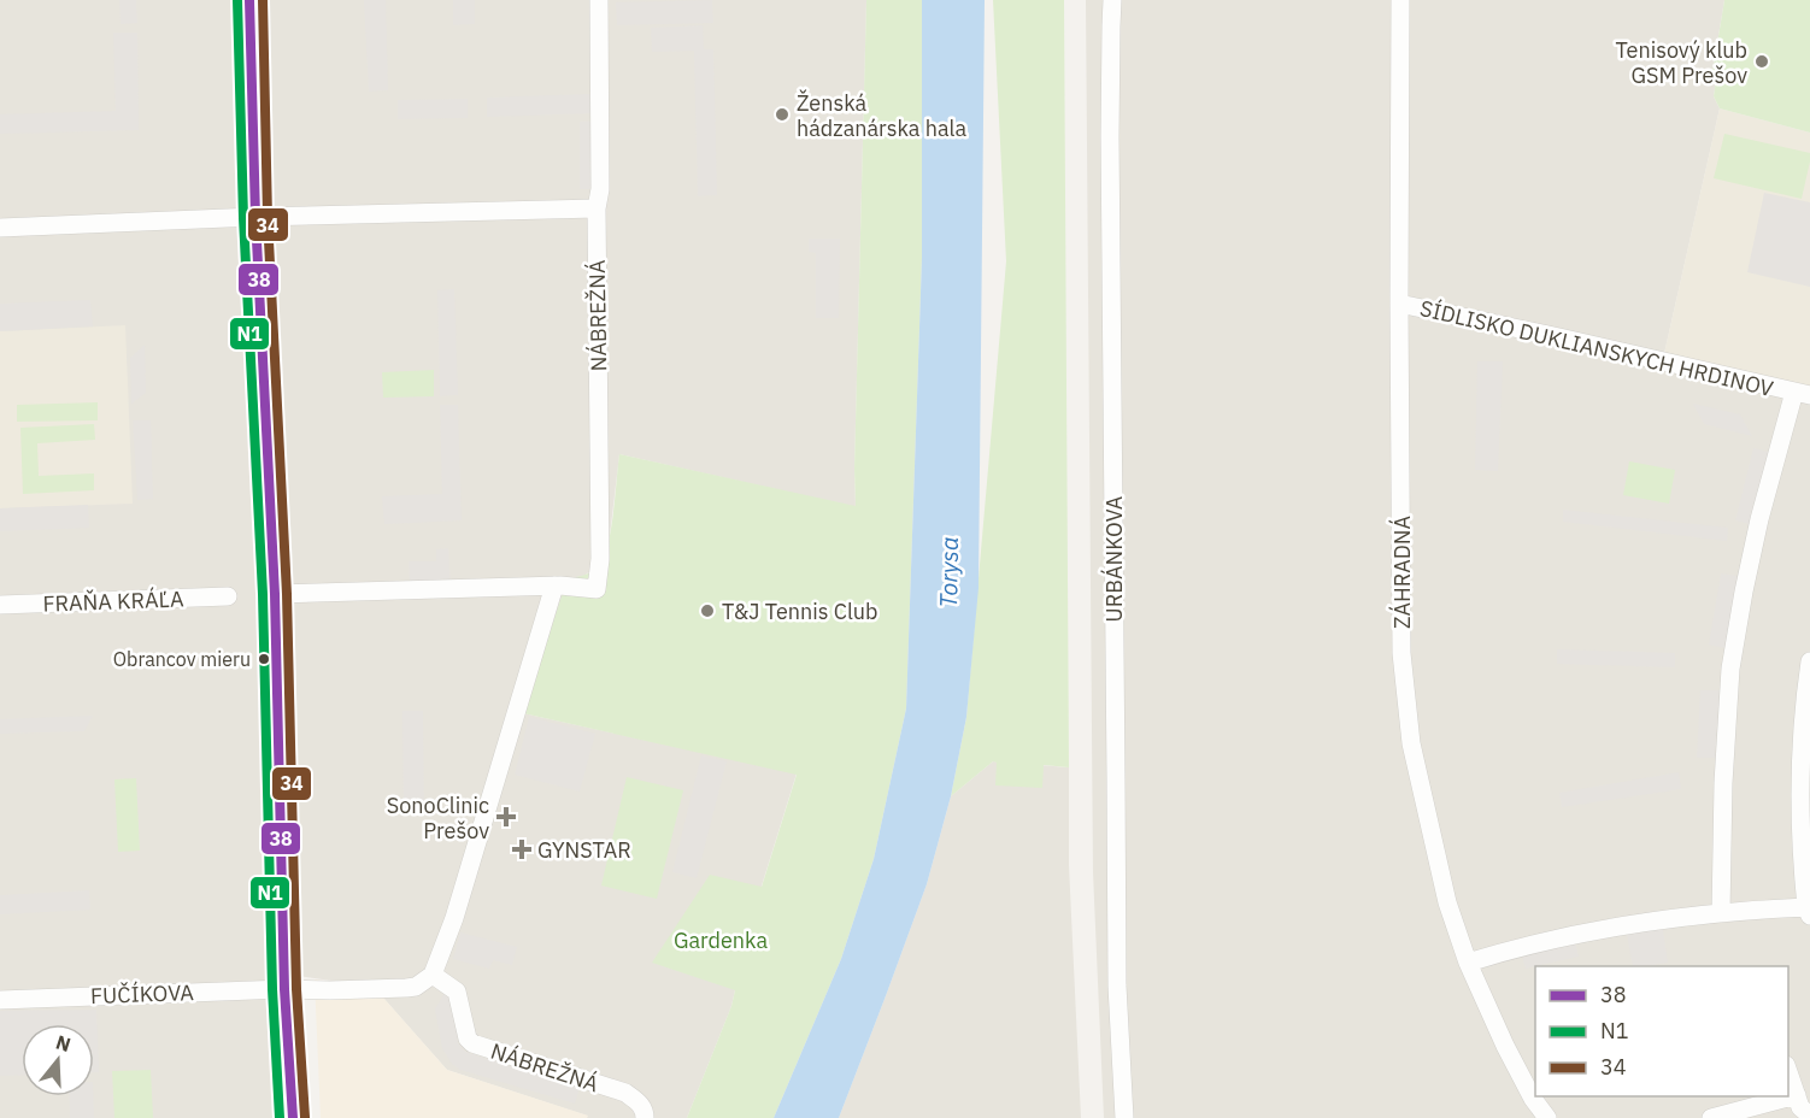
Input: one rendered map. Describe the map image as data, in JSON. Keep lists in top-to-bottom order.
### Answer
{
  "streets": {
    "street": [
      "NÁBREŽNÁ",
      "SÍDLISKO DUKLIANSKYCH HRDINOV",
      "URBÁNKOVA",
      "ZÁHRADNÁ",
      "FRAŇA KRÁĽA",
      "FUČÍKOVA"
    ]
  },
  "crossings": [
    ["SÍDLISKO DUKLIANSKYCH HRDINOV", "ZÁHRADNÁ"]
  ],
  "water": ["Torysa"],
  "parks": ["Gardenka"],
  "places": {
    "other": [
      "Tenisový klub GSM Prešov",
      "Ženská hádzanárska hala",
      "T&J Tennis Club",
      "Obrancov mieru"
    ],
    "health": ["SonoClinic Prešov", "GYNSTAR"]
  },
  "lines": ["transit line 38", "transit line N1", "transit line 34"],
  "legend": ["38", "N1", "34"],
  "north": "top"
}
